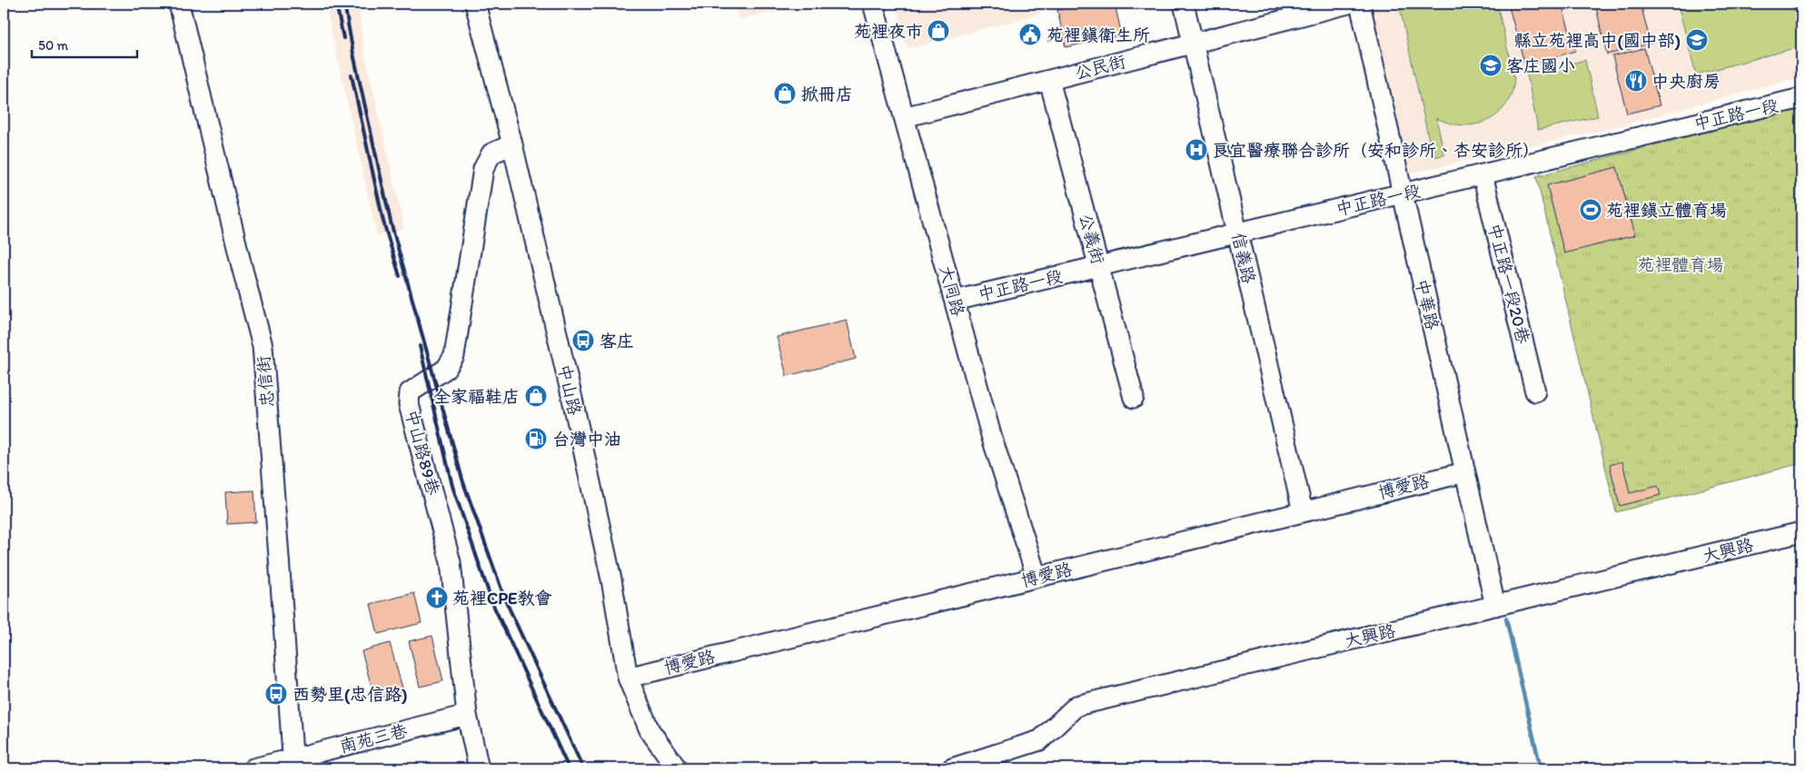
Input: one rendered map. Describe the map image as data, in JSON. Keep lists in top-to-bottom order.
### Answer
{
  "streets": {
    "street": [
      "公民街",
      "中正路一段",
      "公義街",
      "信義路",
      "中正路一段20巷",
      "大同路",
      "中華路",
      "忠信街",
      "中山路",
      "中山路89巷",
      "博愛路",
      "大興路",
      "南苑三巷"
    ]
  },
  "crossings": [
    ["公民街", "公義街"],
    ["公民街", "信義路"],
    ["公民街", "大同路"],
    ["中正路一段", "公義街"],
    ["中正路一段", "信義路"],
    ["中正路一段", "中正路一段20巷"],
    ["中正路一段", "大同路"],
    ["中正路一段", "中華路"],
    ["信義路", "博愛路"],
    ["大同路", "博愛路"],
    ["中華路", "博愛路"],
    ["中華路", "大興路"],
    ["忠信街", "南苑三巷"],
    ["中山路", "中山路89巷"],
    ["中山路", "博愛路"],
    ["中山路89巷", "南苑三巷"]
  ],
  "parks": ["苑裡體育場"],
  "places": {
    "shop": ["苑裡夜市", "掀冊店", "全家福鞋店"],
    "public building": ["苑裡鎮衛生所"],
    "school or university": ["縣立苑裡高中(國中部)", "客庄國小"],
    "restaurant": ["中央廚房"],
    "hospital": ["良宜醫療聯合診所（安和診所、杏安診所）"],
    "sports": ["苑裡鎮立體育場"],
    "bus stop": ["客庄", "西勢里(忠信路)"],
    "fuel station": ["台灣中油"],
    "church": ["苑裡CPE教會"]
  },
  "scale_bar": "50 m"
}
